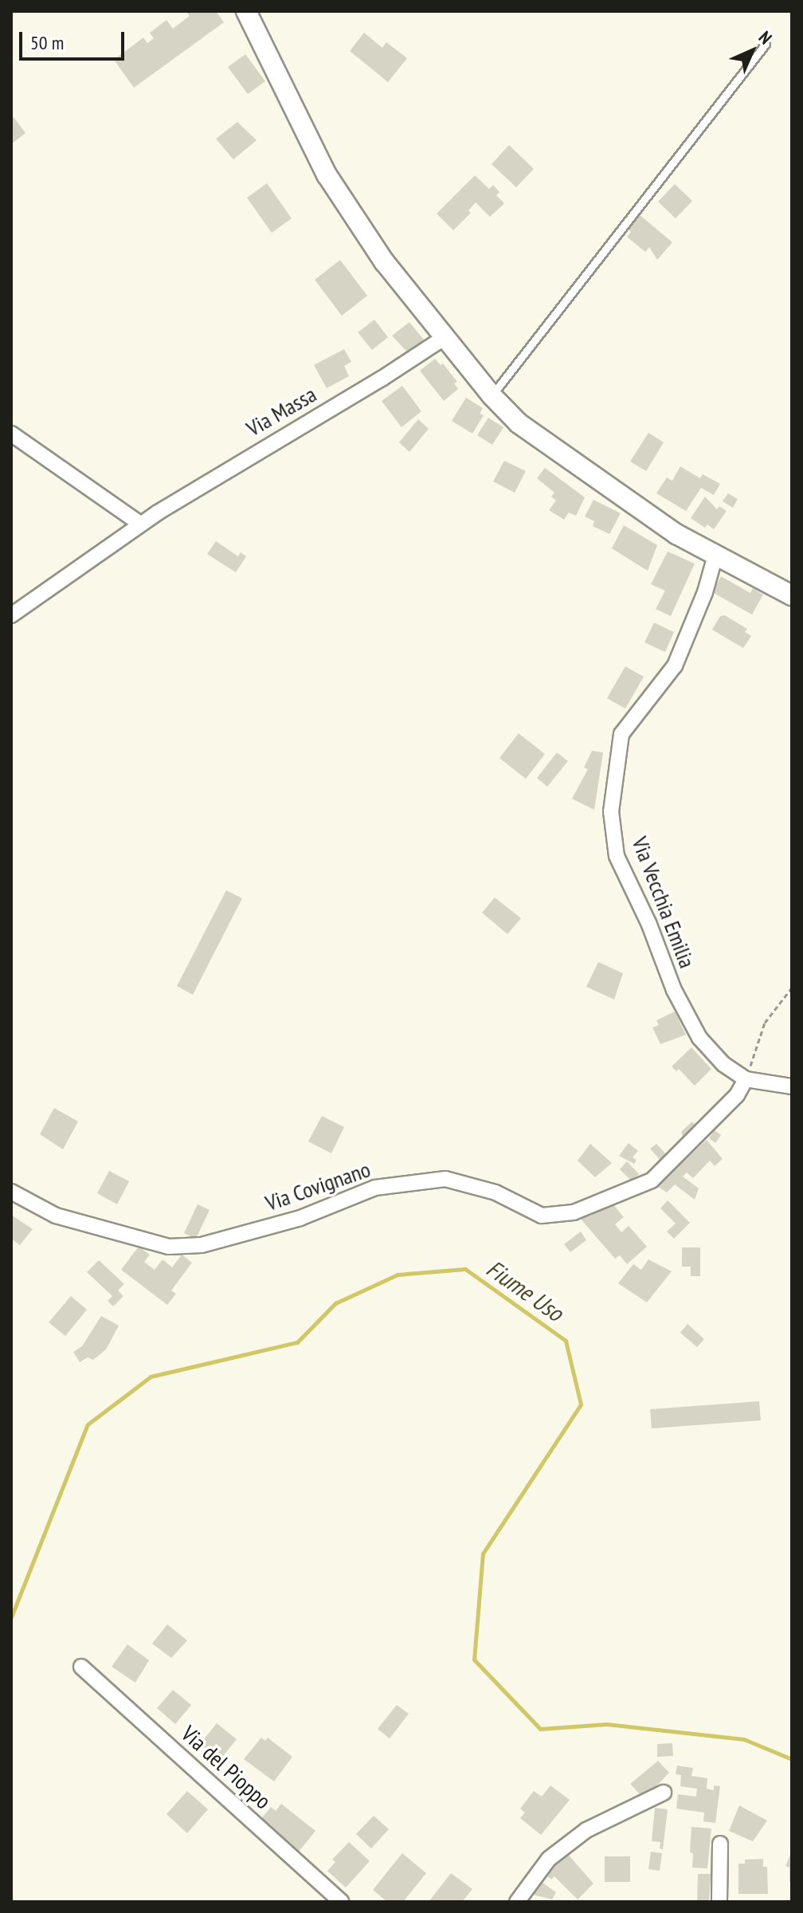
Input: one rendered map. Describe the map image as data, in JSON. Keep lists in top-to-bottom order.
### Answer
{
  "streets": {
    "street": [
      "Via Massa",
      "Via Vecchia Emilia",
      "Via Covignano",
      "Via del Pioppo"
    ]
  },
  "crossings": [
    ["Via Vecchia Emilia", "Via Covignano"]
  ],
  "water": ["Fiume Uso"],
  "scale_bar": "50 m",
  "north": "top right"
}
